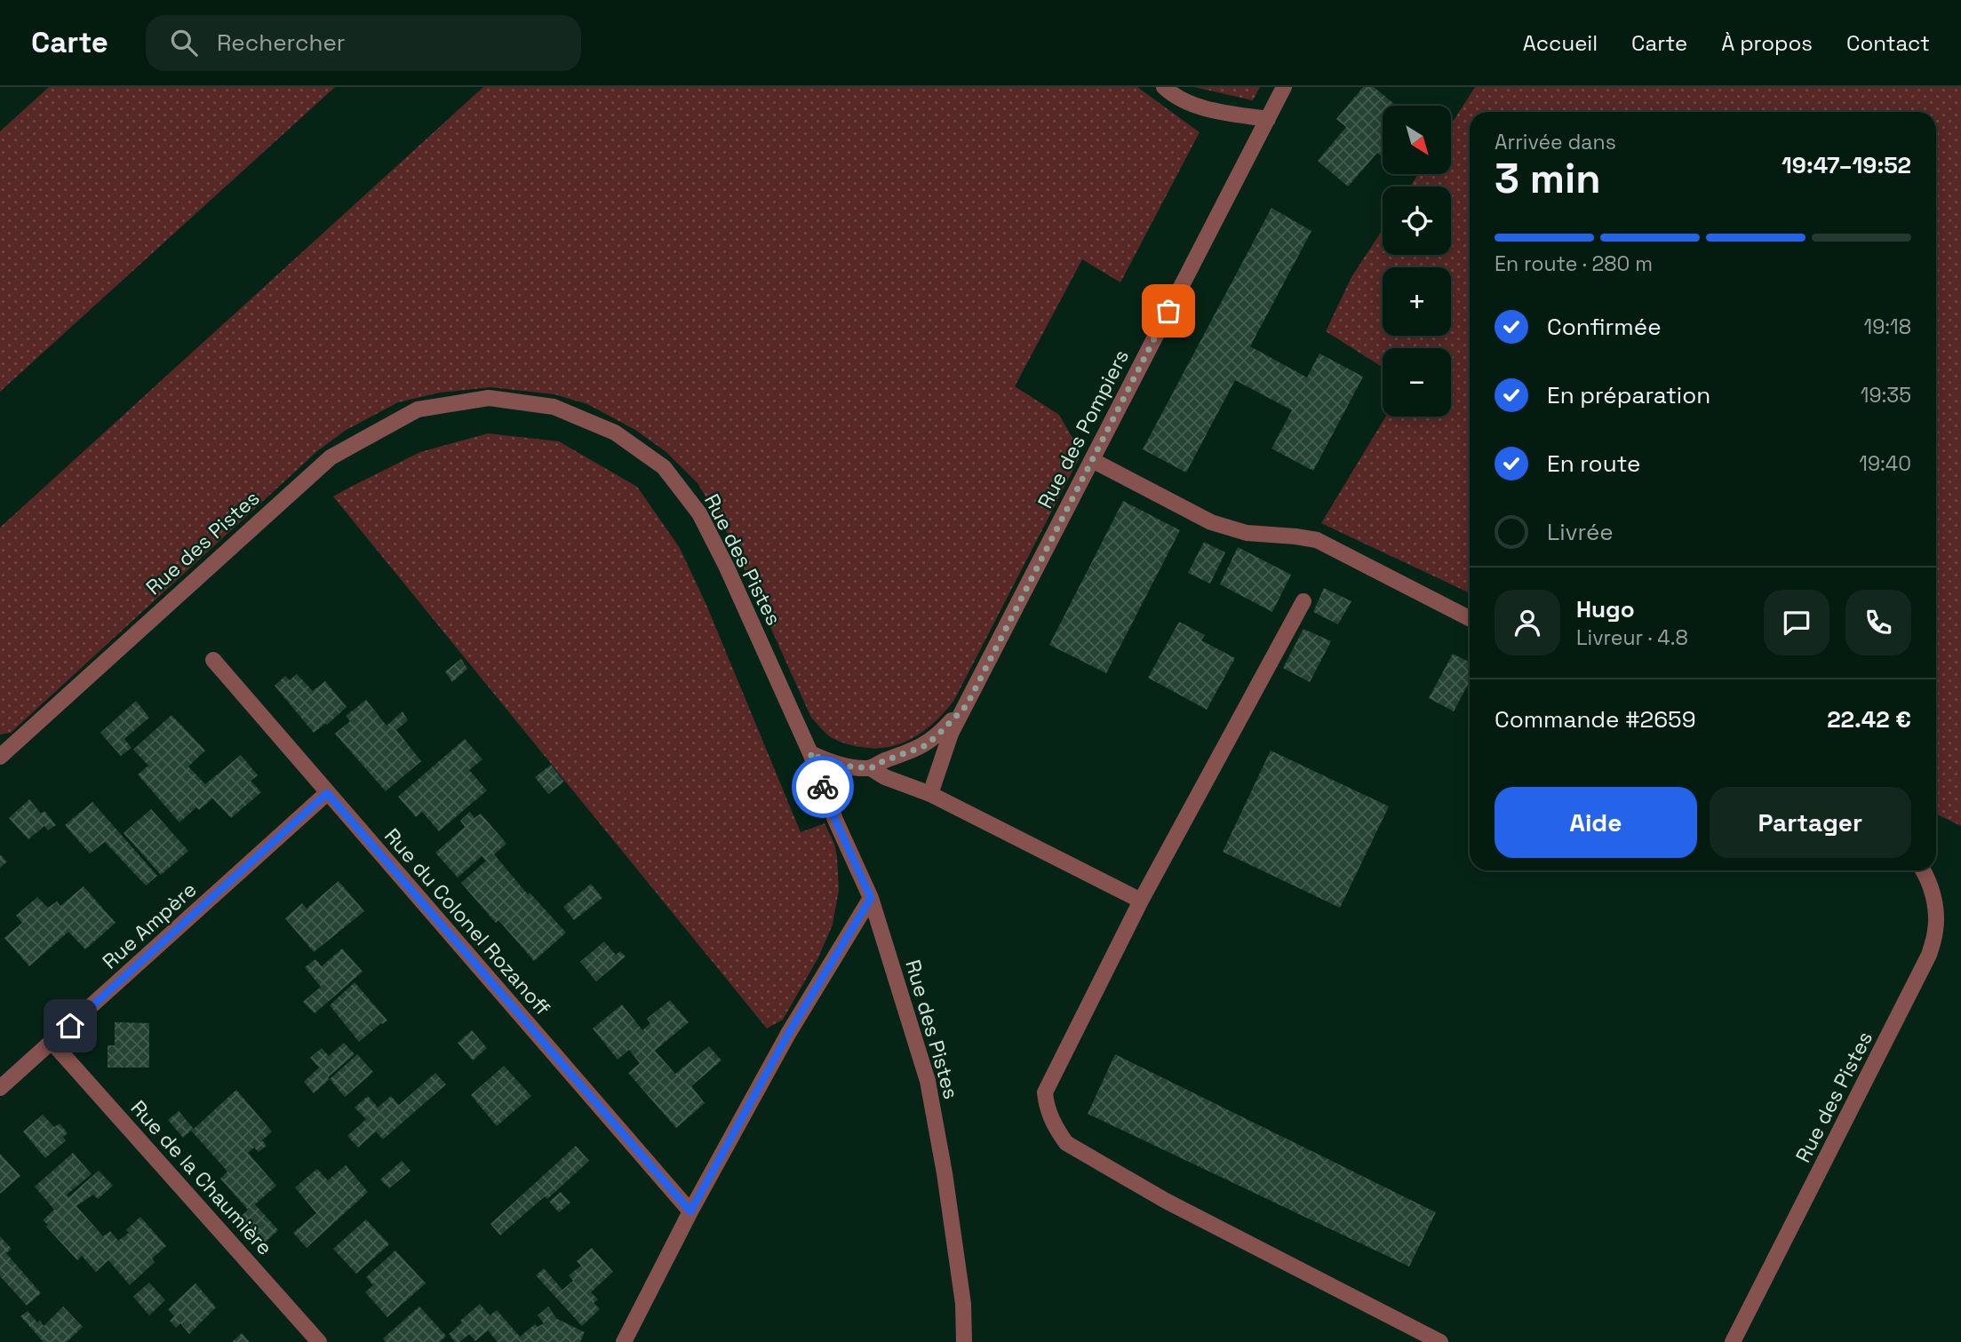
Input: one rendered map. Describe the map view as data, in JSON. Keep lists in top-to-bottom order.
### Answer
{
  "streets": {
    "street": [
      "Rue des Pompiers",
      "Rue des Pistes",
      "Rue du Colonel Rozanoff",
      "Rue Ampère",
      "Rue de la Chaumière"
    ]
  },
  "crossings": [
    ["Rue du Colonel Rozanoff", "Rue Ampère"],
    ["Rue Ampère", "Rue de la Chaumière"]
  ],
  "north": "bottom right",
  "page": {
    "header": "Carte",
    "search": "Rechercher",
    "nav": [
      "Accueil",
      "Carte",
      "À propos",
      "Contact"
    ],
    "map_buttons": ["+", "−"],
    "heading": ["3 min", "Arrivée dans", "19:47–19:52"],
    "panel": [
      "Hugo",
      "Livreur · 4.8",
      "Commande #2659",
      "22.42 €"
    ],
    "bar": "En route · 280 m",
    "list": [
      ["Confirmée", "19:18"],
      ["En préparation", "19:35"],
      ["En route", "19:40"],
      "Livrée"
    ],
    "buttons": ["Aide", "Partager"]
  }
}
